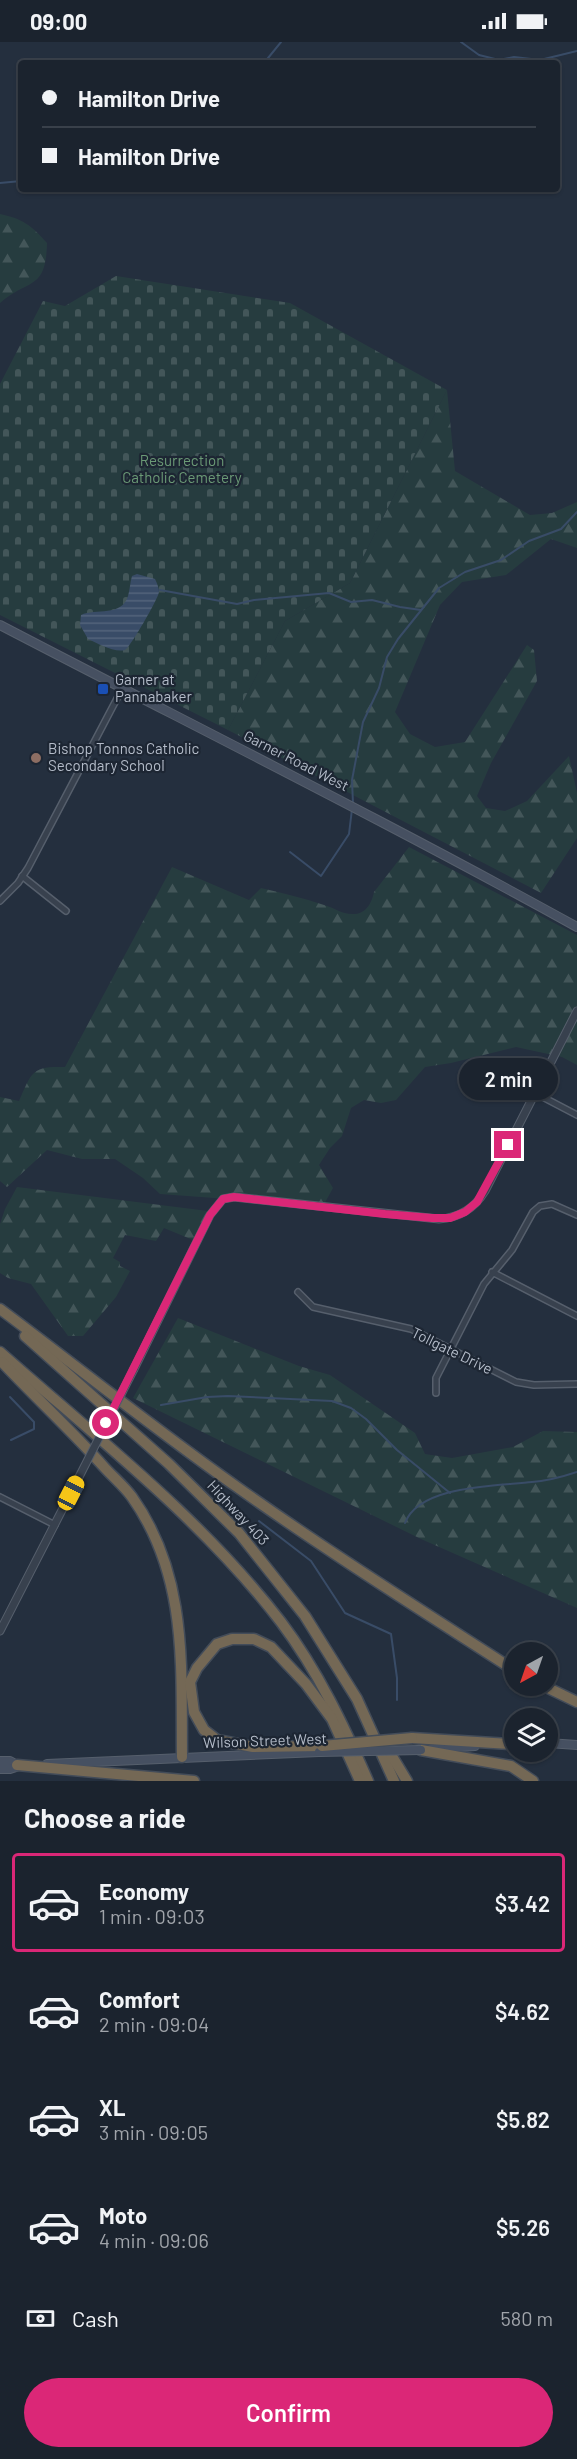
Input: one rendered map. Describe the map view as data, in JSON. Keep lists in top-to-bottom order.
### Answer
{
  "streets": {
    "highway": ["Highway 403"],
    "main road": ["Garner Road West", "Wilson Street West"],
    "street": ["Tollgate Drive"]
  },
  "parks": ["Resurrection Catholic Cemetery"],
  "places": {
    "transit": ["Garner at Pannabaker"],
    "other": ["Bishop Tonnos Catholic Secondary School"]
  },
  "north": "bottom left",
  "page": {
    "status": "09:00",
    "banner": ["Hamilton Drive", "Hamilton Drive"],
    "bubble": "2 min",
    "heading": "Choose a ride",
    "list": [
      {
        "name": "Economy",
        "note": "1 min · 09:03",
        "value": "$3.42"
      },
      {
        "name": "Comfort",
        "note": "2 min · 09:04",
        "value": "$4.62"
      },
      {
        "name": "XL",
        "note": "3 min · 09:05",
        "value": "$5.82"
      },
      {
        "name": "Moto",
        "note": "4 min · 09:06",
        "value": "$5.26"
      }
    ],
    "pay": ["Cash", "580 m"],
    "buttons": "Confirm"
  }
}
